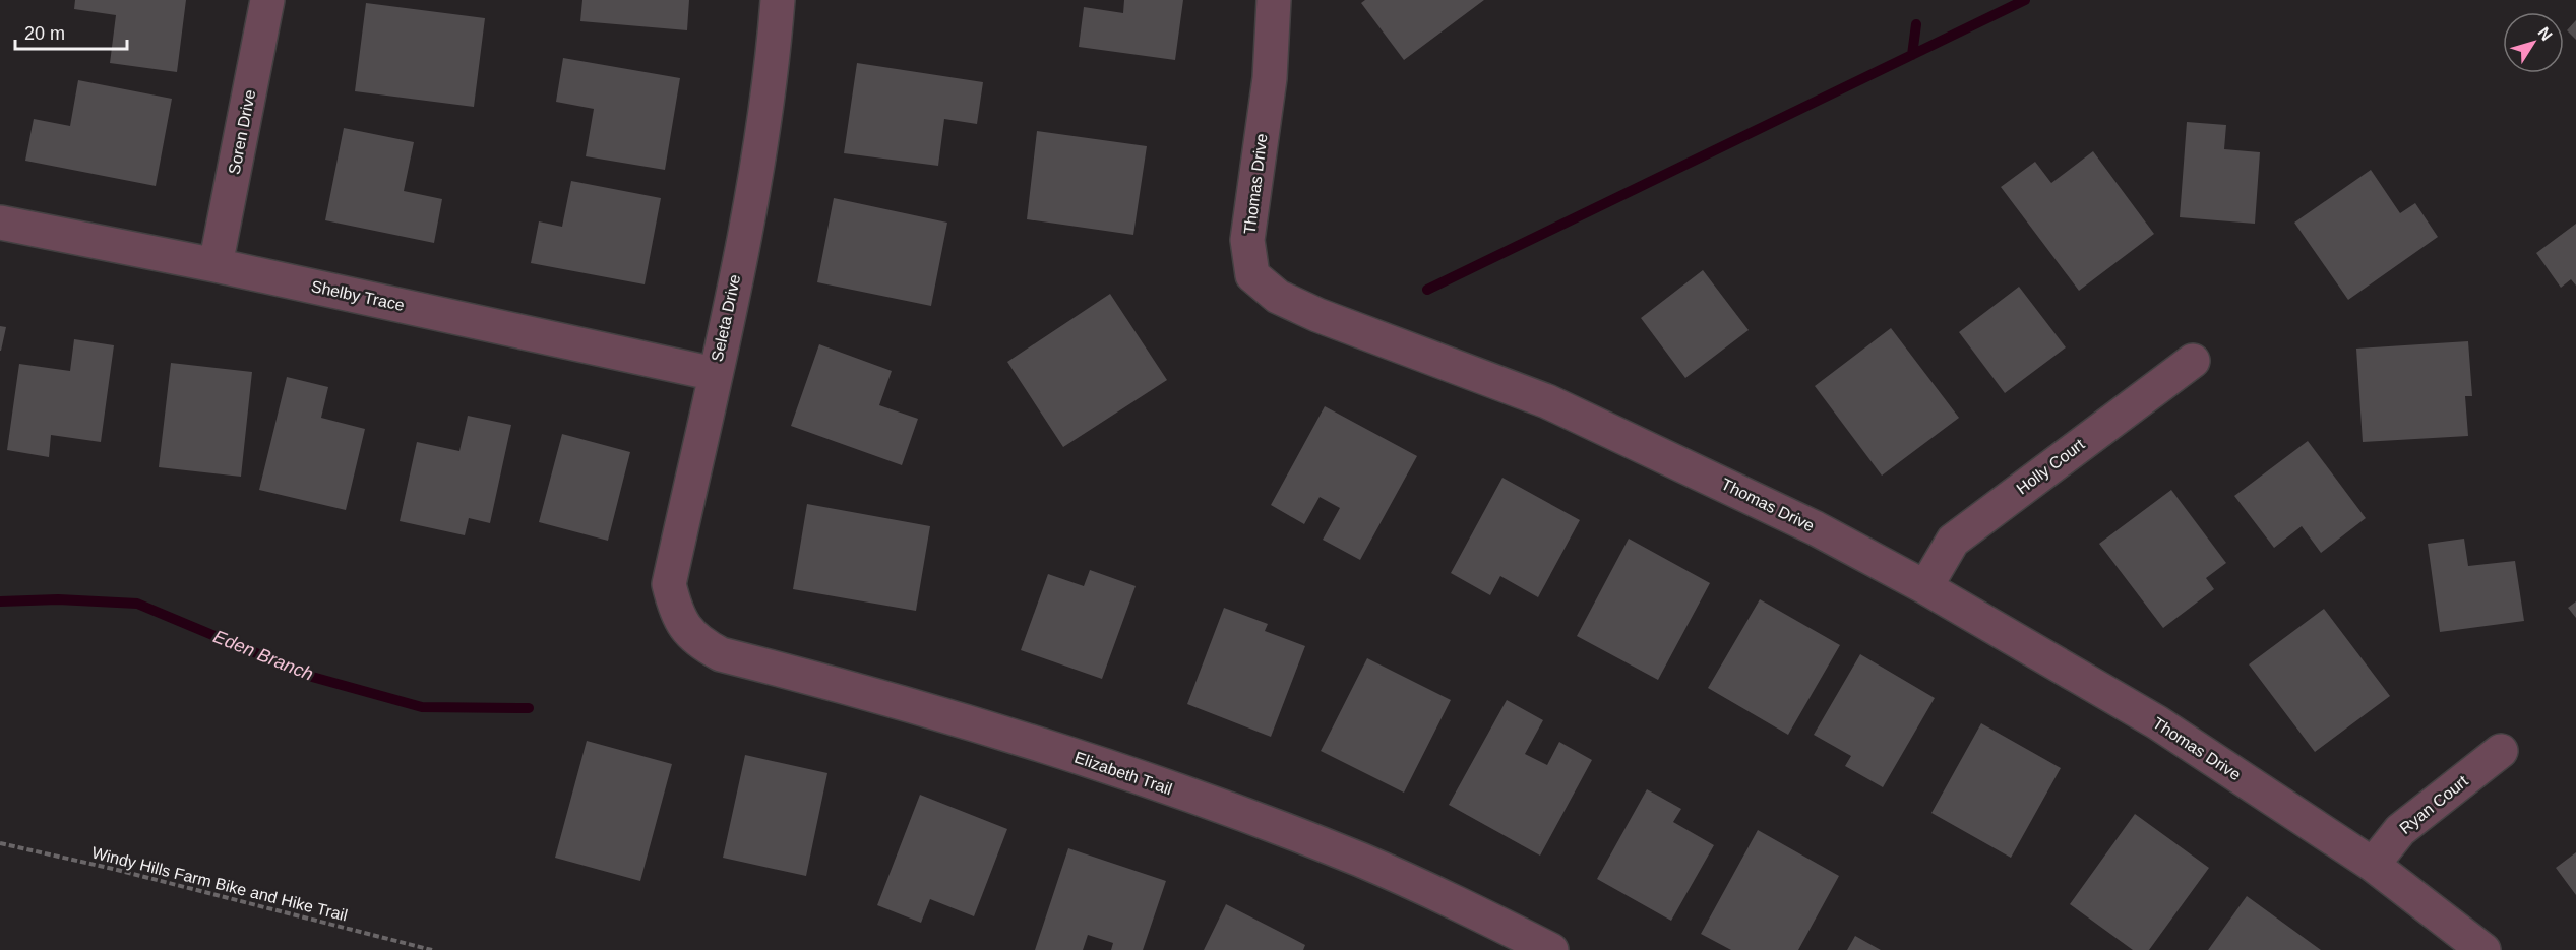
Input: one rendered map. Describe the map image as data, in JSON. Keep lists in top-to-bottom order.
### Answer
{
  "streets": {
    "street": [
      "Soren Drive",
      "Thomas Drive",
      "Shelby Trace",
      "Seleta Drive",
      "Holly Court",
      "Elizabeth Trail",
      "Ryan Court"
    ],
    "path": ["Windy Hills Farm Bike and Hike Trail"]
  },
  "crossings": [
    ["Soren Drive", "Shelby Trace"],
    ["Thomas Drive", "Holly Court"],
    ["Thomas Drive", "Ryan Court"],
    ["Shelby Trace", "Seleta Drive"],
    ["Seleta Drive", "Elizabeth Trail"]
  ],
  "water": ["Eden Branch"],
  "scale_bar": "20 m",
  "north": "top right"
}
